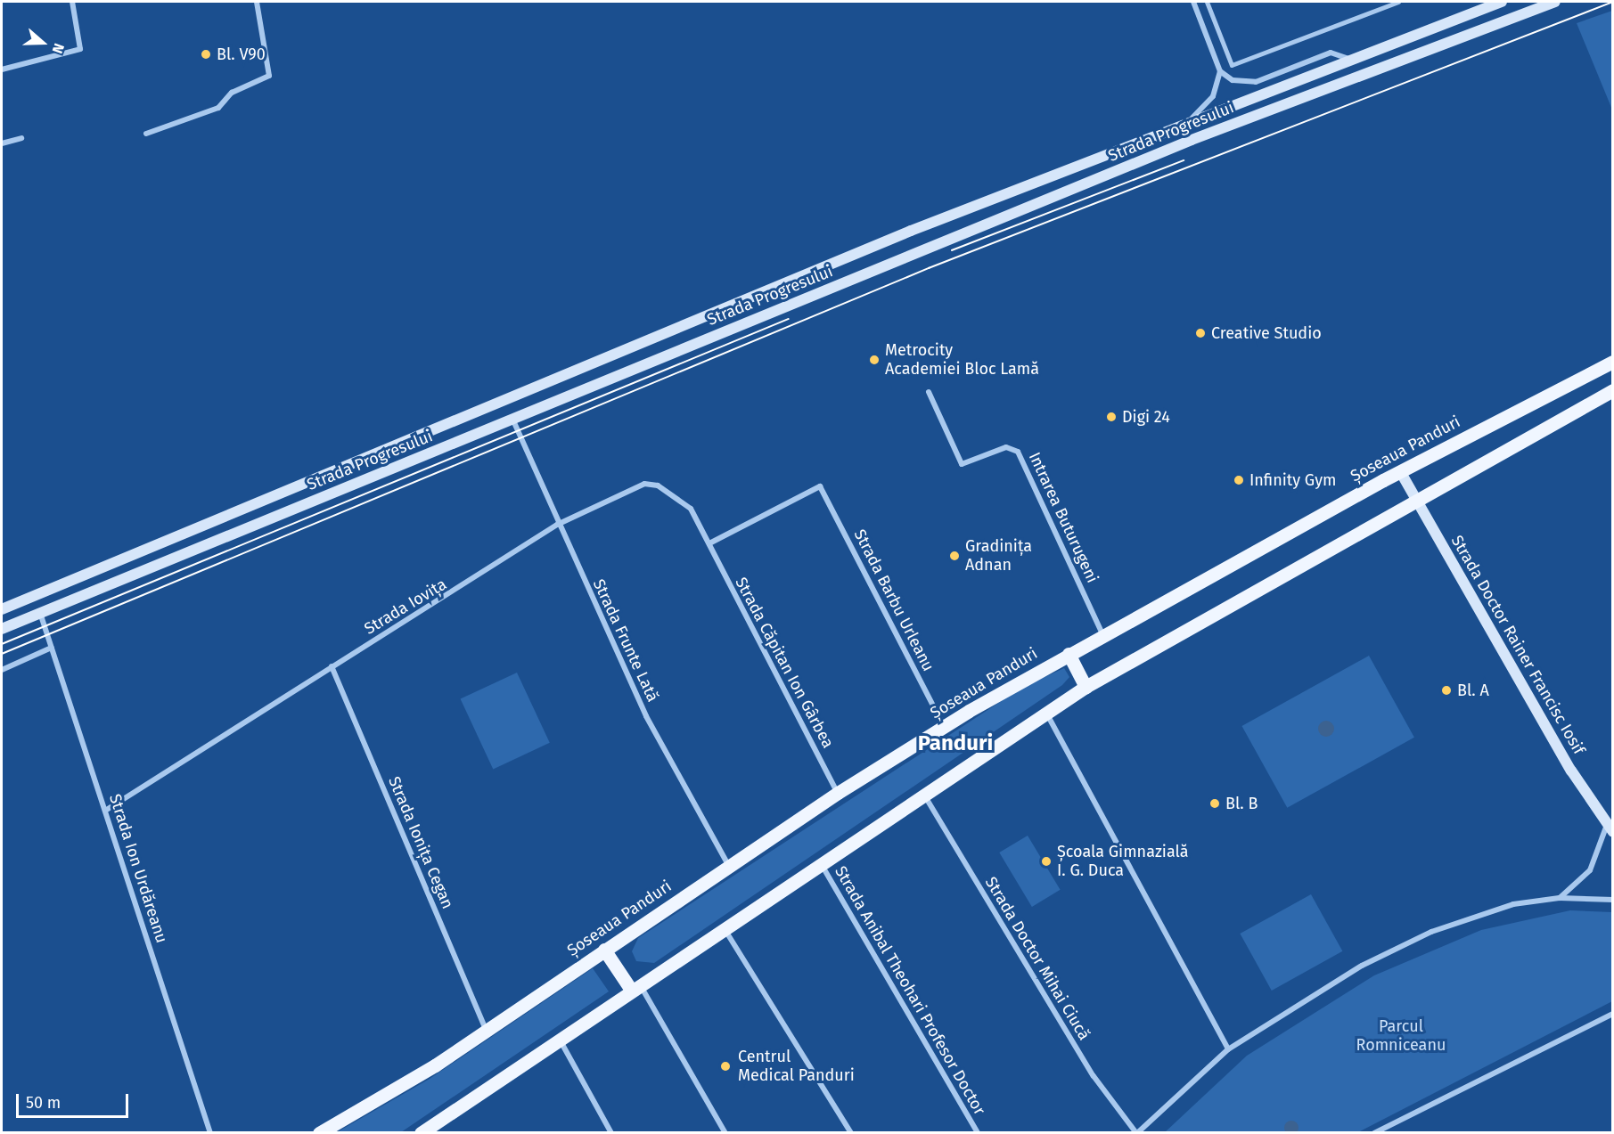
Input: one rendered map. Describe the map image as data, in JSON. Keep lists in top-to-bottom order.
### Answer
{
  "streets": {
    "main road": ["Strada Progresului", "Șoseaua Panduri", "Strada Doctor Rainer Francisc Iosif"],
    "street": [
      "Intrarea Buturugeni",
      "Strada Barbu Urleanu",
      "Strada Iovița",
      "Strada Frunte Lată",
      "Strada Căpitan Ion Gârbea",
      "Strada Ionița Cegan",
      "Strada Ion Urdăreanu",
      "Strada Doctor Mihai Ciucă",
      "Strada Anibal Theohari Profesor Doctor"
    ]
  },
  "crossings": [
    ["Strada Progresului", "Strada Frunte Lată"],
    ["Strada Progresului", "Strada Ion Urdăreanu"],
    ["Șoseaua Panduri", "Intrarea Buturugeni"],
    ["Șoseaua Panduri", "Strada Barbu Urleanu"],
    ["Șoseaua Panduri", "Strada Frunte Lată"],
    ["Șoseaua Panduri", "Strada Doctor Rainer Francisc Iosif"],
    ["Șoseaua Panduri", "Strada Căpitan Ion Gârbea"],
    ["Șoseaua Panduri", "Strada Ionița Cegan"],
    ["Strada Barbu Urleanu", "Strada Iovița"],
    ["Strada Barbu Urleanu", "Strada Căpitan Ion Gârbea"],
    ["Strada Iovița", "Strada Frunte Lată"],
    ["Strada Iovița", "Strada Căpitan Ion Gârbea"],
    ["Strada Iovița", "Strada Ionița Cegan"],
    ["Strada Iovița", "Strada Ion Urdăreanu"]
  ],
  "districts": ["Panduri"],
  "parks": ["Parcul Romniceanu"],
  "places": [
    "Bl. V90",
    "Creative Studio",
    "Metrocity Academiei Bloc Lamă",
    "Digi 24",
    "Infinity Gym",
    "Gradinița Adnan",
    "Bl. A",
    "Bl. B",
    "Școala Gimnazială I. G. Duca",
    "Centrul Medical Panduri"
  ],
  "scale_bar": "50 m",
  "north": "right"
}
